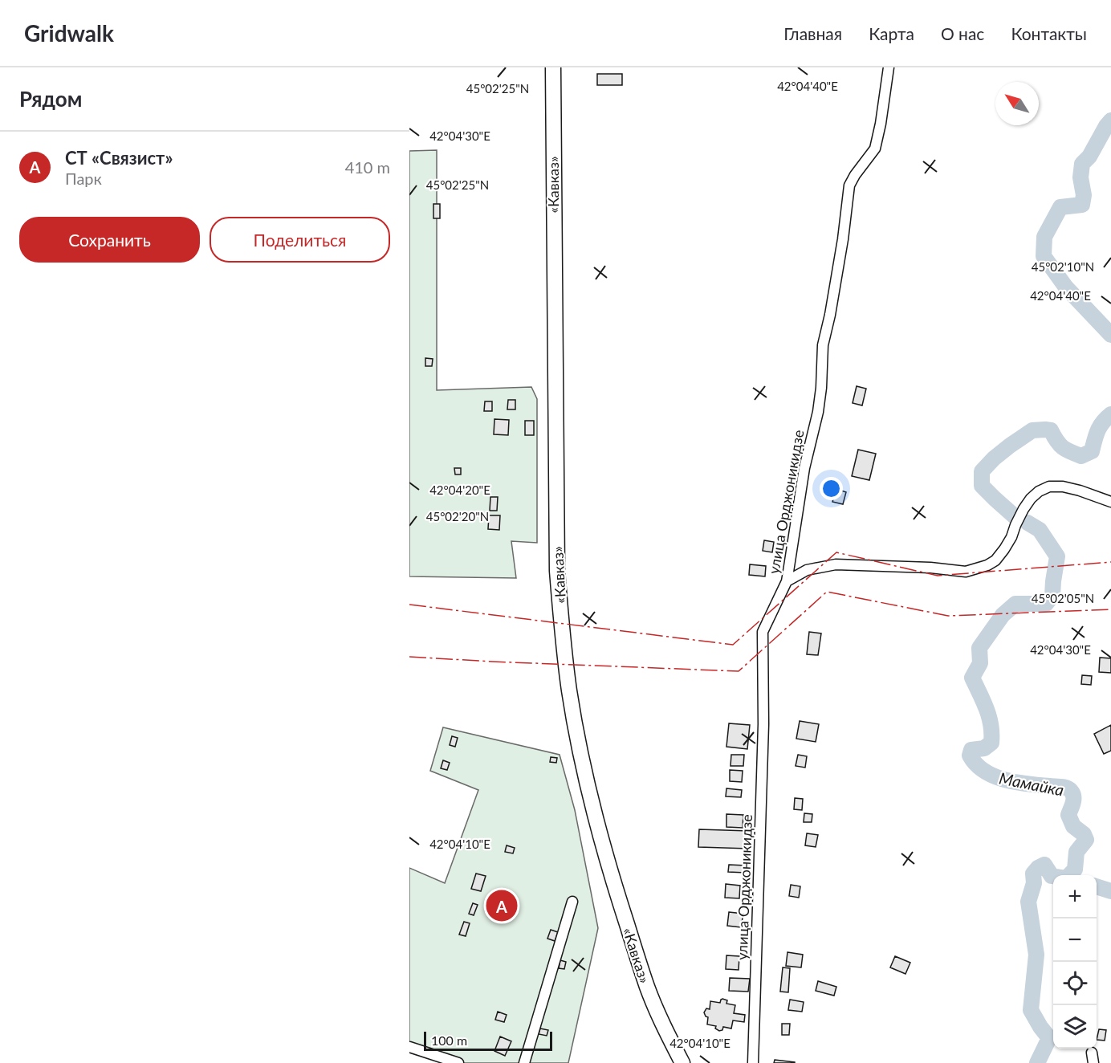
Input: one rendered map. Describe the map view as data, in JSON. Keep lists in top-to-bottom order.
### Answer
{
  "streets": {
    "highway": ["«Кавказ»"],
    "street": ["улица Орджоникидзе"]
  },
  "water": ["Мамайка"],
  "scale_bar": "100 m",
  "north": "top left",
  "page": {
    "header": "Gridwalk",
    "nav": [
      "Главная",
      "Карта",
      "О нас",
      "Контакты"
    ],
    "heading": "Рядом",
    "list": [
      {
        "mark": "A",
        "name": "СТ «Связист»",
        "note": "Парк",
        "value": "410 m"
      }
    ],
    "buttons": ["Сохранить", "Поделиться"],
    "map_buttons": ["+", "−"],
    "pins": "A",
    "scale": "100 m"
  },
  "coordinates": [
    "42°04'40\"E",
    "45°02'25\"N",
    "42°04'30\"E",
    "45°02'10\"N",
    "42°04'20\"E",
    "45°02'20\"N",
    "45°02'05\"N",
    "42°04'10\"E"
  ]
}
